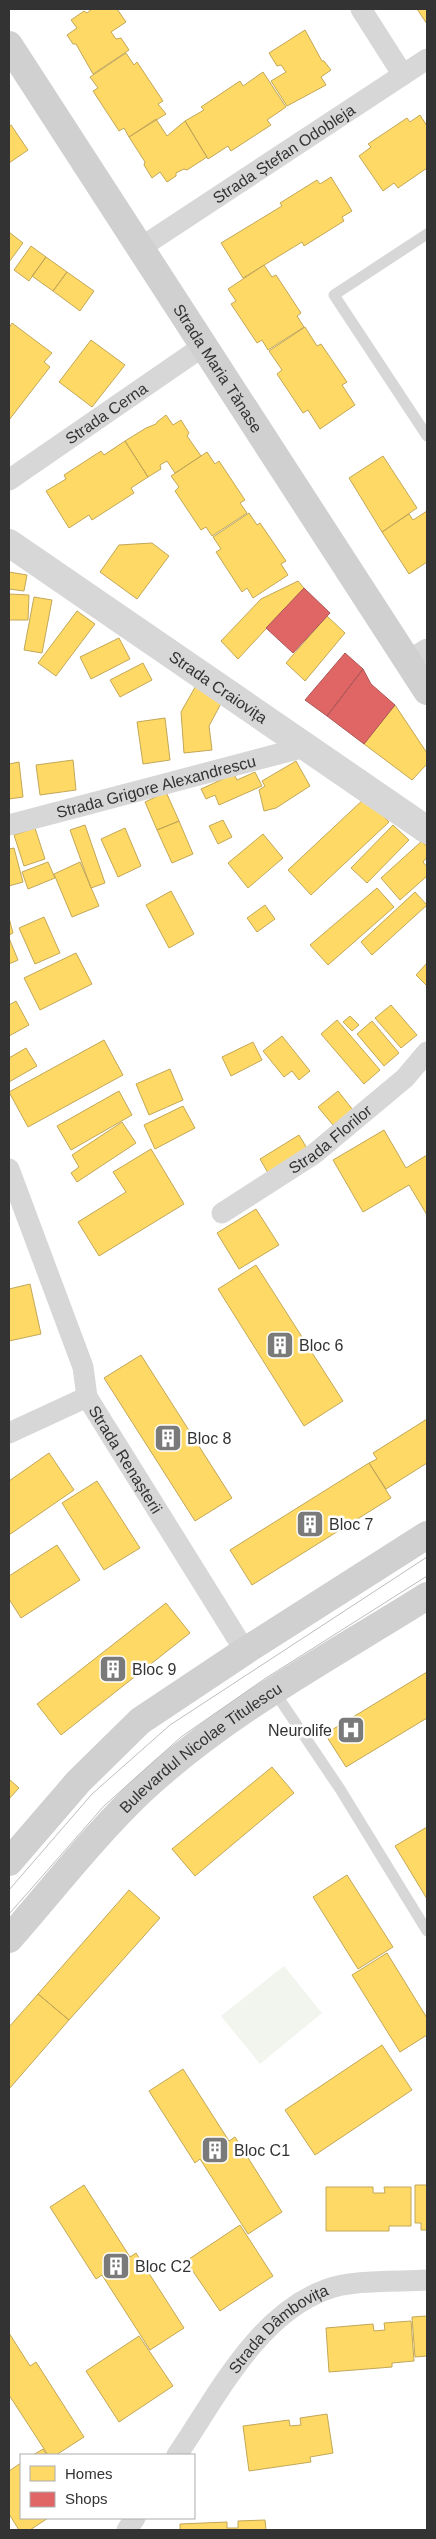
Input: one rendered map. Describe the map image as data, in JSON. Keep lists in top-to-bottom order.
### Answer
{
  "streets": {
    "main road": ["Strada Maria Tănase", "Bulevardul Nicolae Titulescu"],
    "street": [
      "Strada Ștefan Odobleja",
      "Strada Cerna",
      "Strada Craiovița",
      "Strada Grigore Alexandrescu",
      "Strada Florilor",
      "Strada Renașterii",
      "Strada Dâmbovița"
    ]
  },
  "crossings": [
    ["Strada Ștefan Odobleja", "Strada Maria Tănase"],
    ["Strada Maria Tănase", "Strada Cerna"],
    ["Strada Craiovița", "Strada Grigore Alexandrescu"]
  ],
  "places": {
    "building": [
      "Bloc 6",
      "Bloc 8",
      "Bloc 7",
      "Bloc 9",
      "Bloc C1",
      "Bloc C2"
    ],
    "hospital": ["Neurolife"]
  },
  "legend": ["Homes", "Shops"]
}
